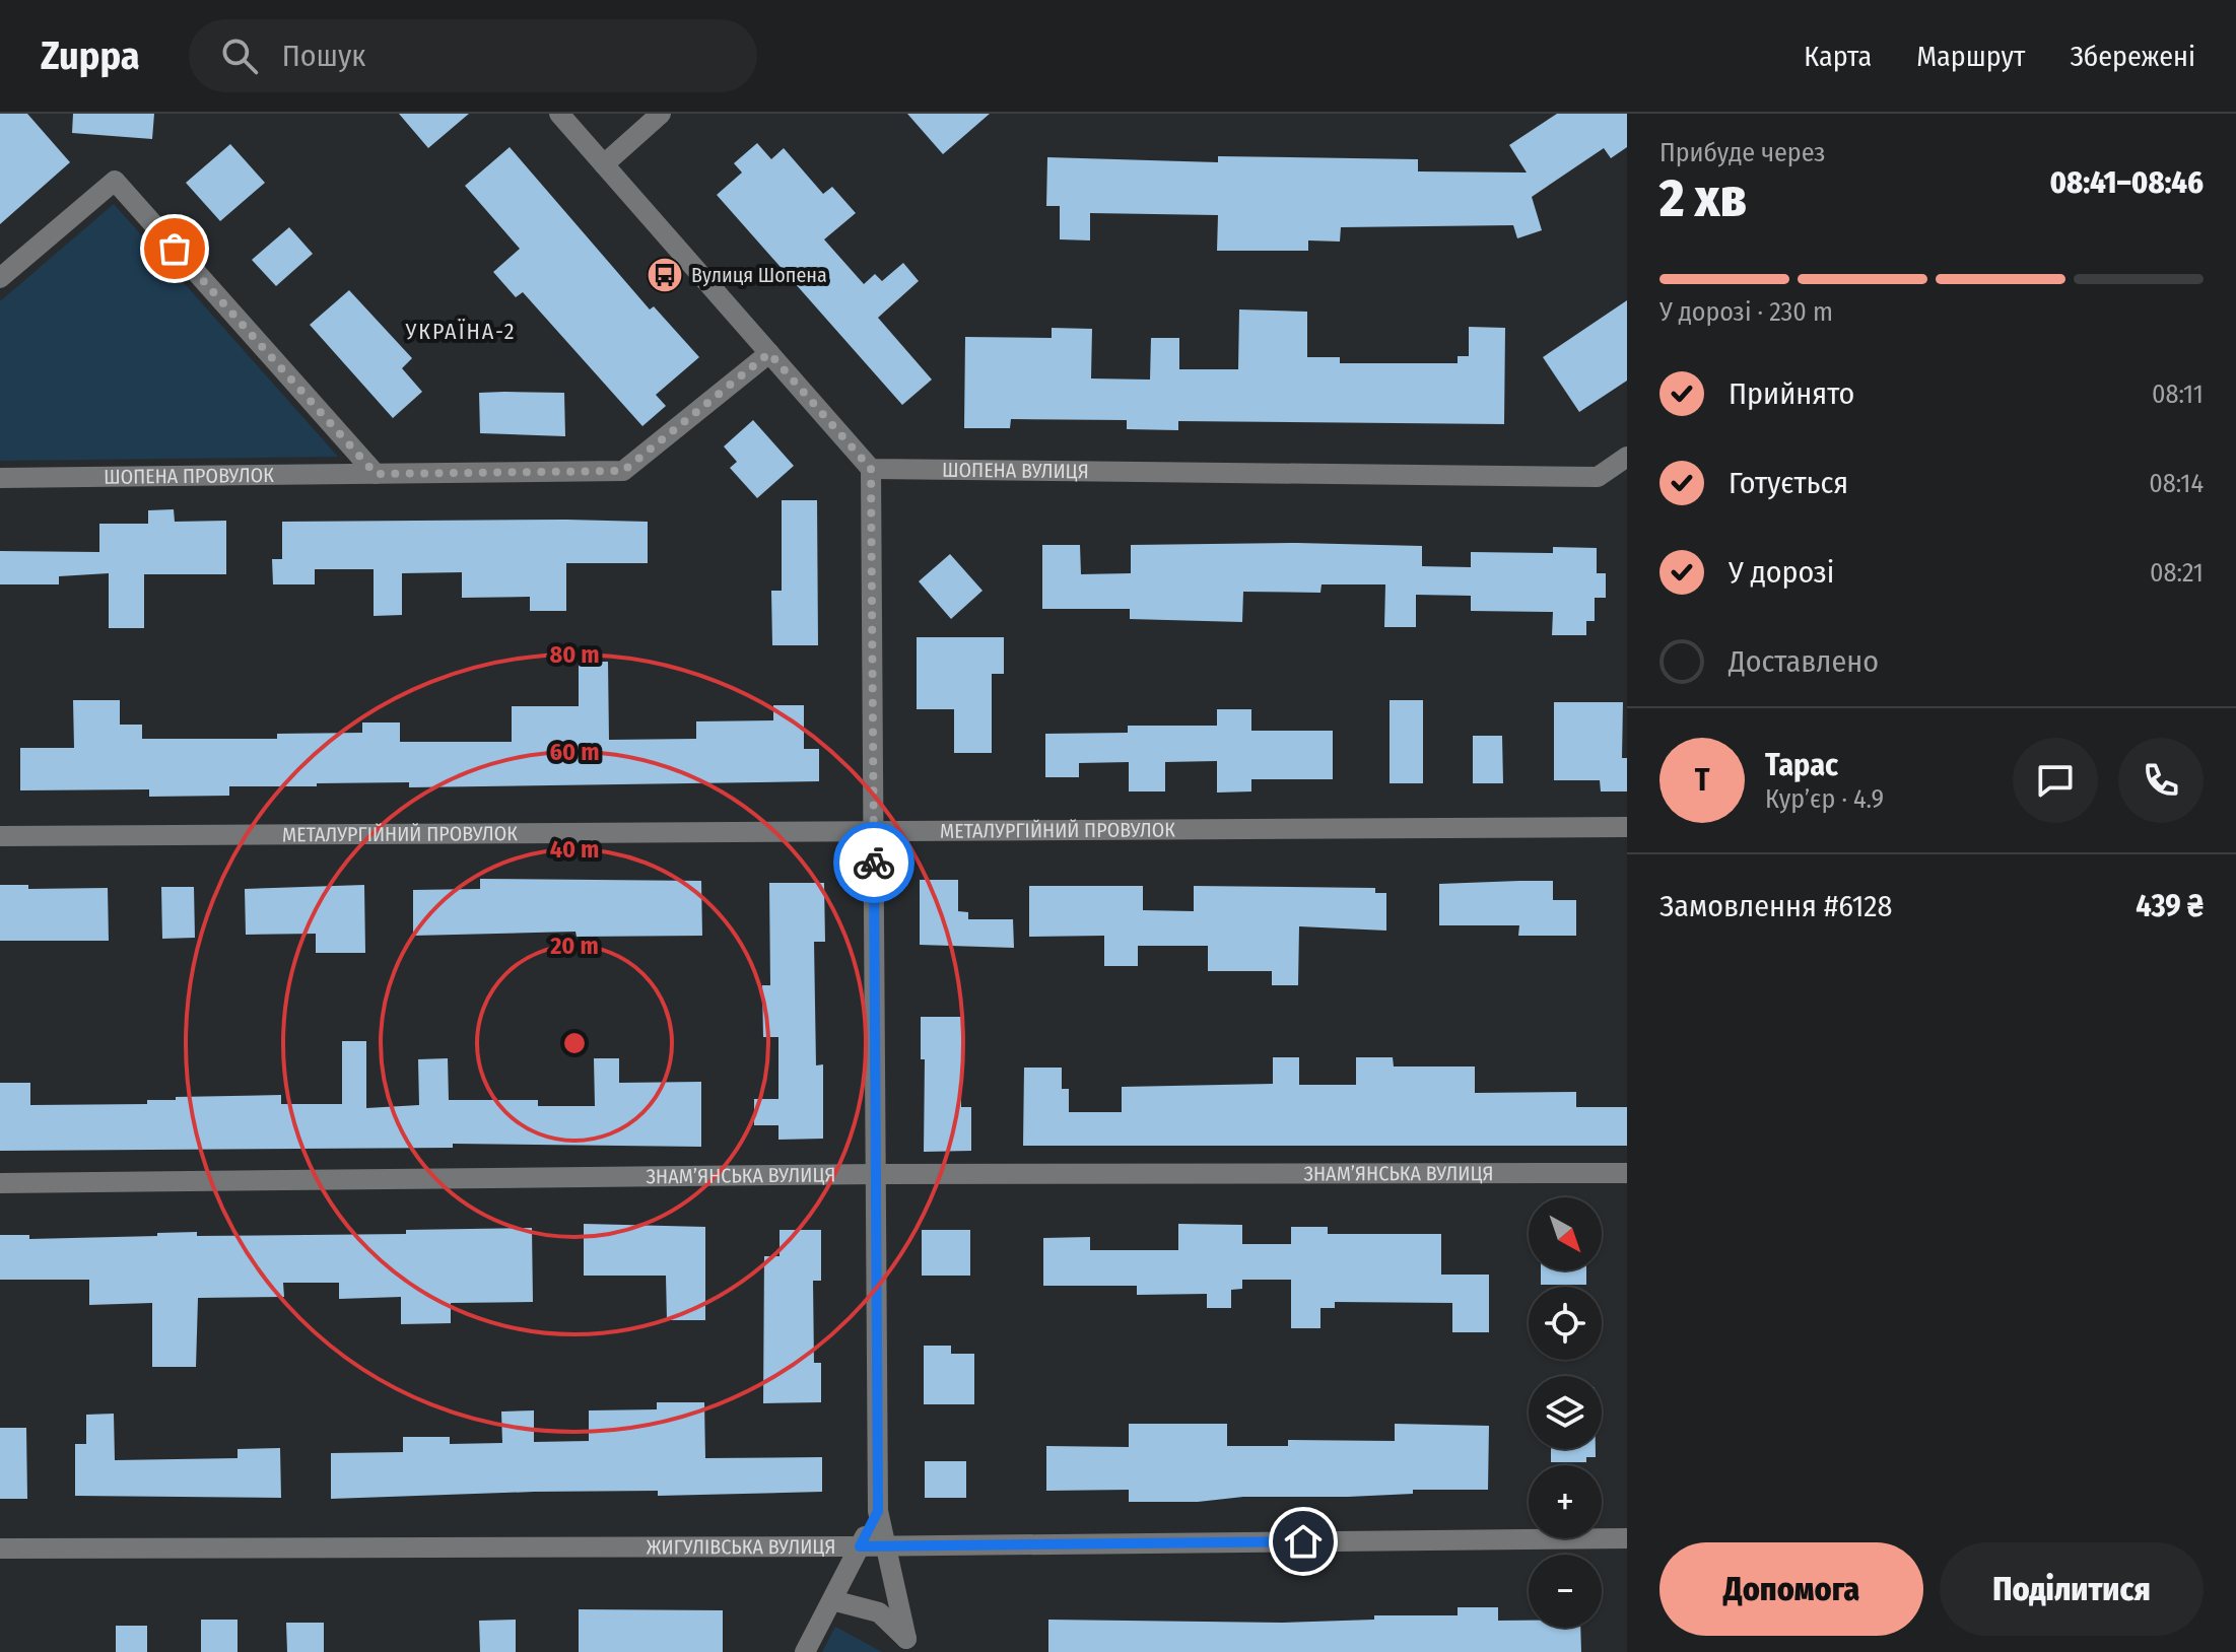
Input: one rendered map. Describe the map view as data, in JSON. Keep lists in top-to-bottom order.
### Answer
{
  "streets": {
    "street": [
      "ШОПЕНА ВУЛИЦЯ",
      "ШОПЕНА ПРОВУЛОК",
      "МЕТАЛУРГІЙНИЙ ПРОВУЛОК",
      "ЗНАМ’ЯНСЬКА ВУЛИЦЯ",
      "ЖИГУЛІВСЬКА ВУЛИЦЯ"
    ]
  },
  "districts": ["УКРАЇНА-2"],
  "places": {
    "bus stop": ["Вулиця Шопена"]
  },
  "north": "bottom right",
  "page": {
    "header": "Zuppa",
    "search": "Пошук",
    "nav": ["Карта", "Маршрут", "Збережені"],
    "heading": ["2 хв", "Прибуде через", "08:41–08:46"],
    "panel": [
      "Тарас",
      "Кур’єр · 4.9",
      "Замовлення #6128",
      "439 ₴"
    ],
    "bar": "У дорозі · 230 m",
    "list": [
      ["Прийнято", "08:11"],
      ["Готується", "08:14"],
      ["У дорозі", "08:21"],
      "Доставлено"
    ],
    "round": "Т",
    "map_buttons": ["+", "−"],
    "buttons": ["Допомога", "Поділитися"]
  },
  "rings": [
    "80 m",
    "60 m",
    "40 m",
    "20 m"
  ]
}
